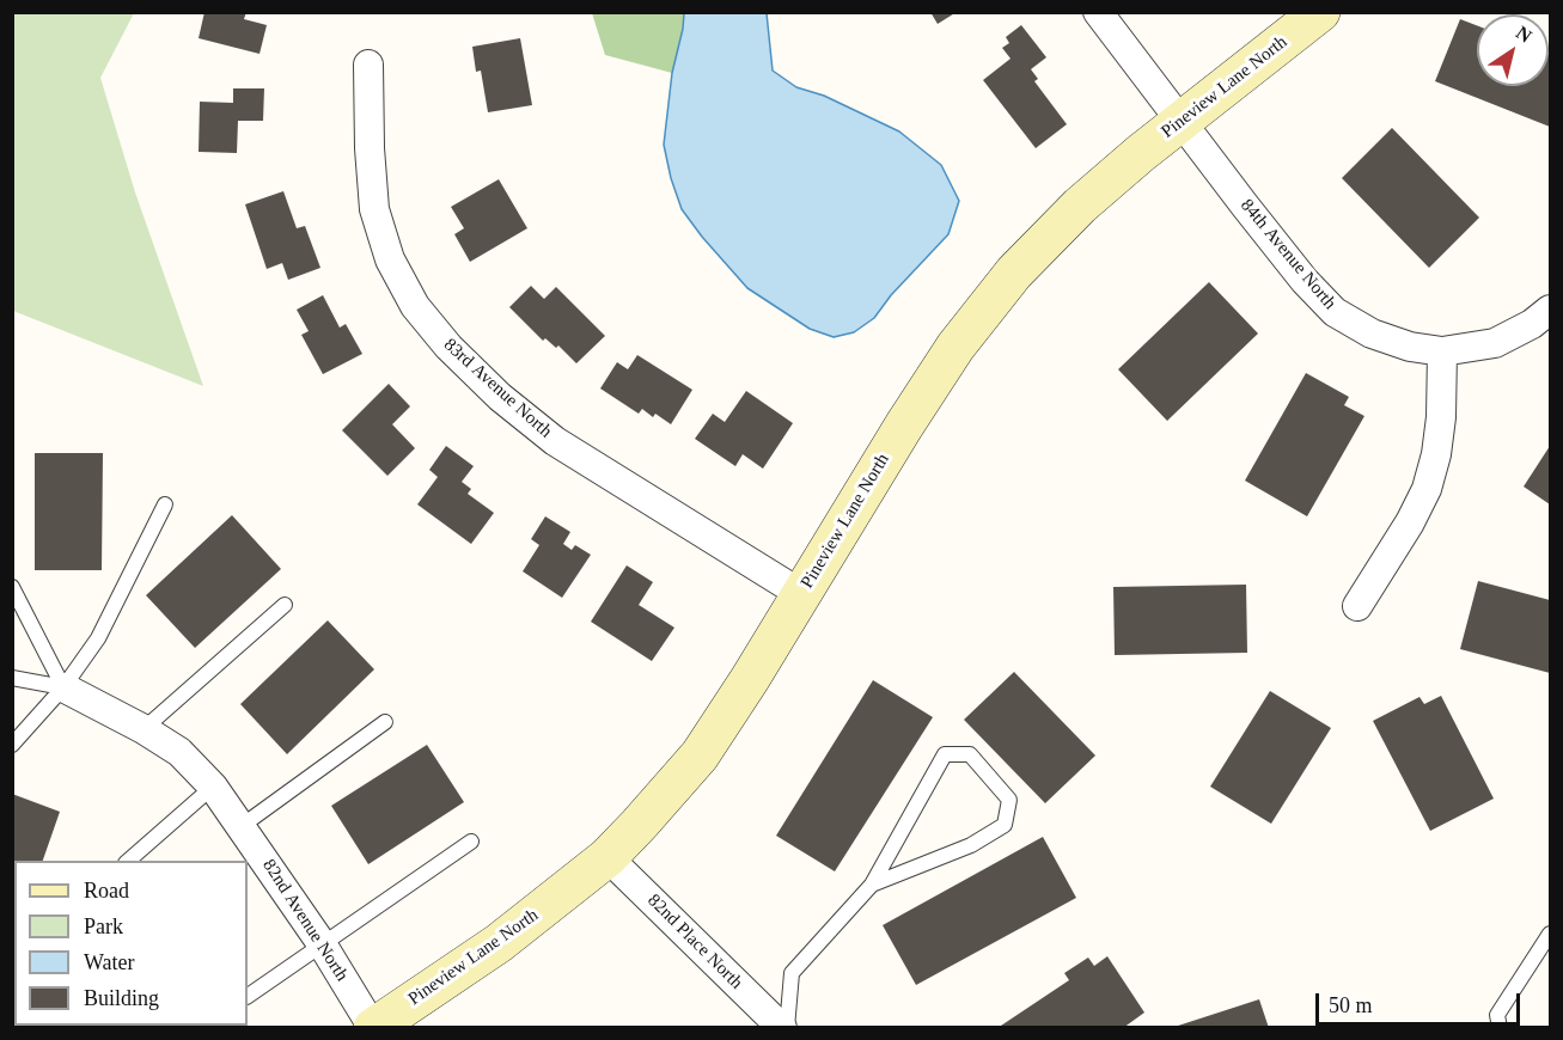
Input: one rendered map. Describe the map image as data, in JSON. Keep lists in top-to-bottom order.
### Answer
{
  "streets": {
    "street": [
      "Pineview Lane North",
      "84th Avenue North",
      "83rd Avenue North",
      "82nd Avenue North",
      "82nd Place North"
    ]
  },
  "crossings": [
    ["Pineview Lane North", "84th Avenue North"],
    ["Pineview Lane North", "83rd Avenue North"],
    ["Pineview Lane North", "82nd Avenue North"],
    ["Pineview Lane North", "82nd Place North"]
  ],
  "legend": [
    "Road",
    "Park",
    "Water",
    "Building"
  ],
  "scale_bar": "50 m",
  "north": "top right"
}
